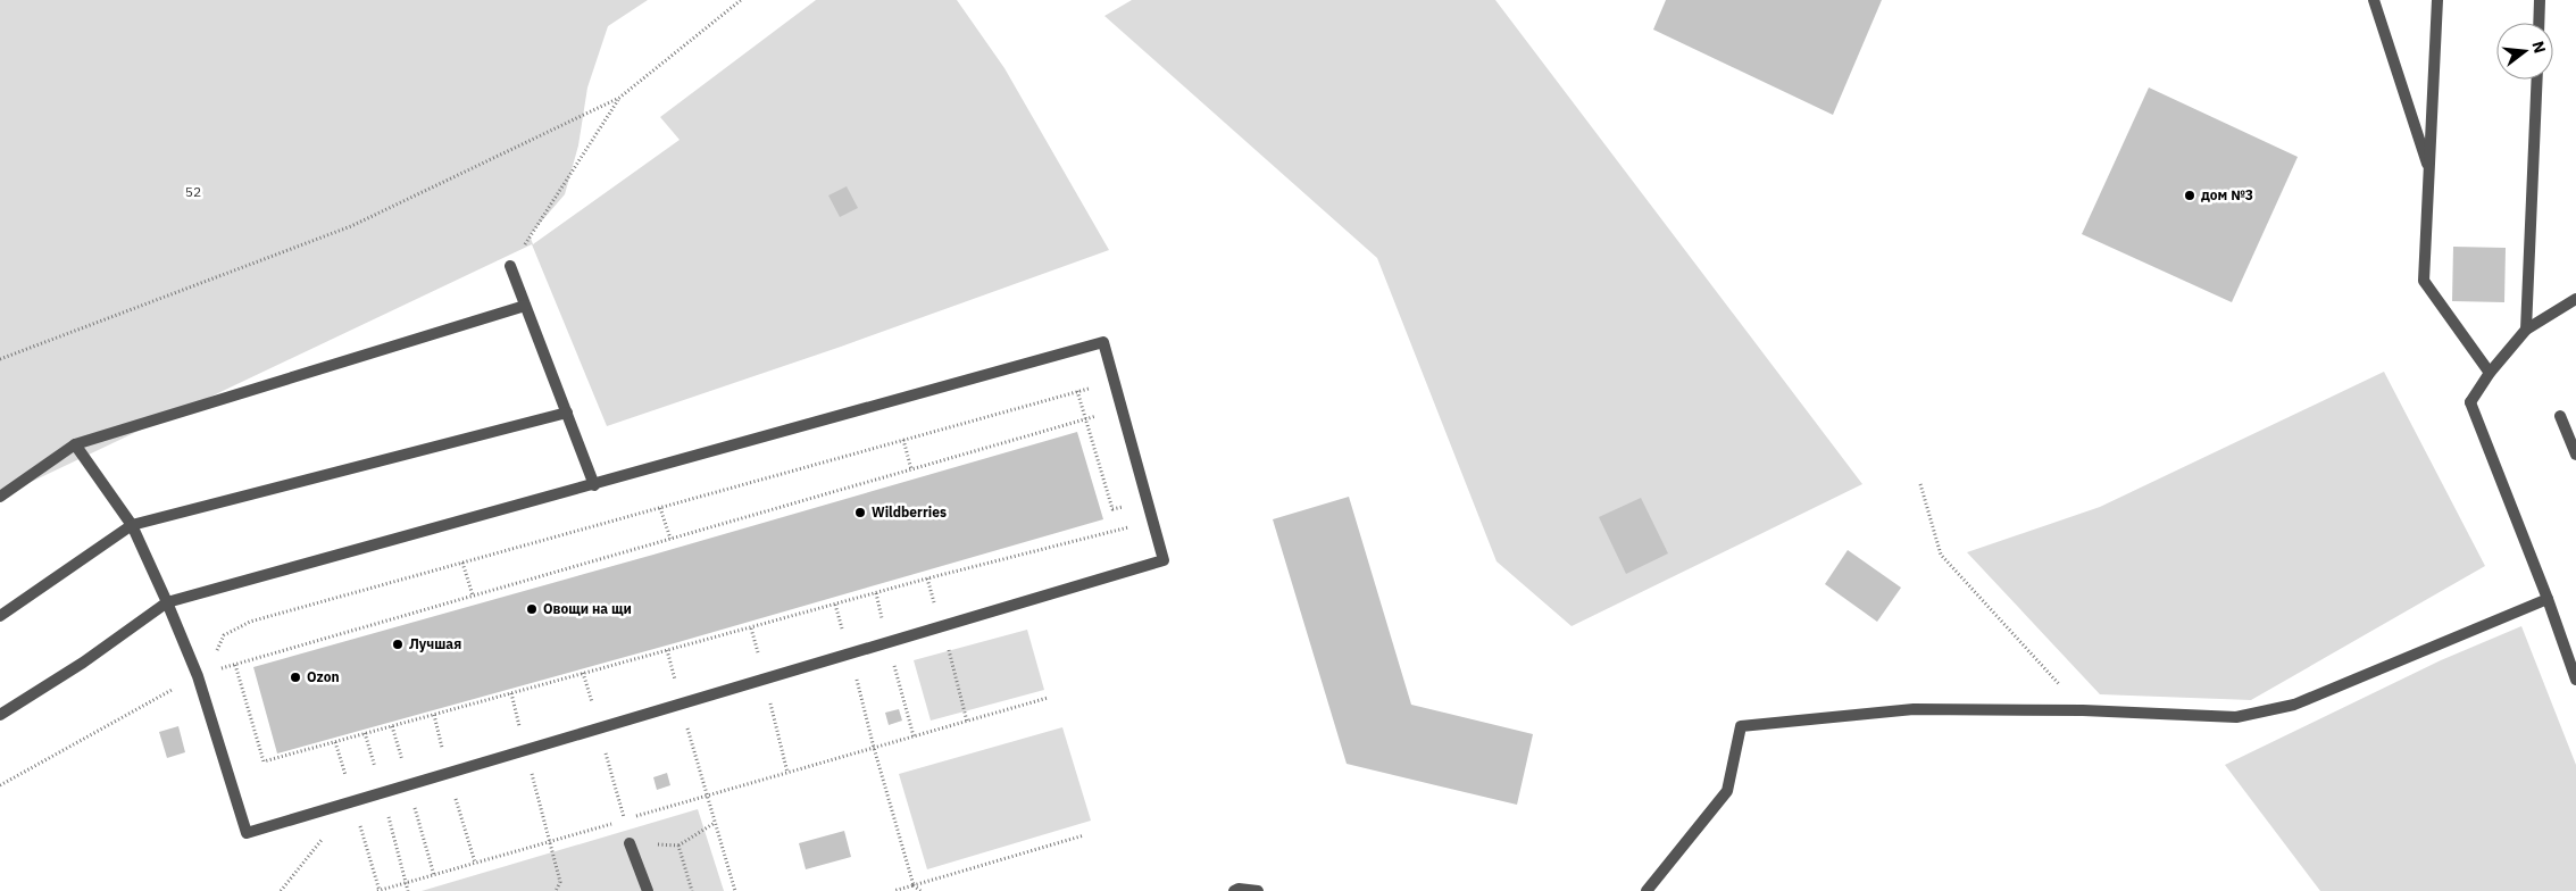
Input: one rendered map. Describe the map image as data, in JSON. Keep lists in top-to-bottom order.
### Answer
{
  "parks": ["52"],
  "places": [
    "дом №3",
    "Wildberries",
    "Овощи на щи",
    "Лучшая",
    "Ozon"
  ],
  "north": "right"
}
